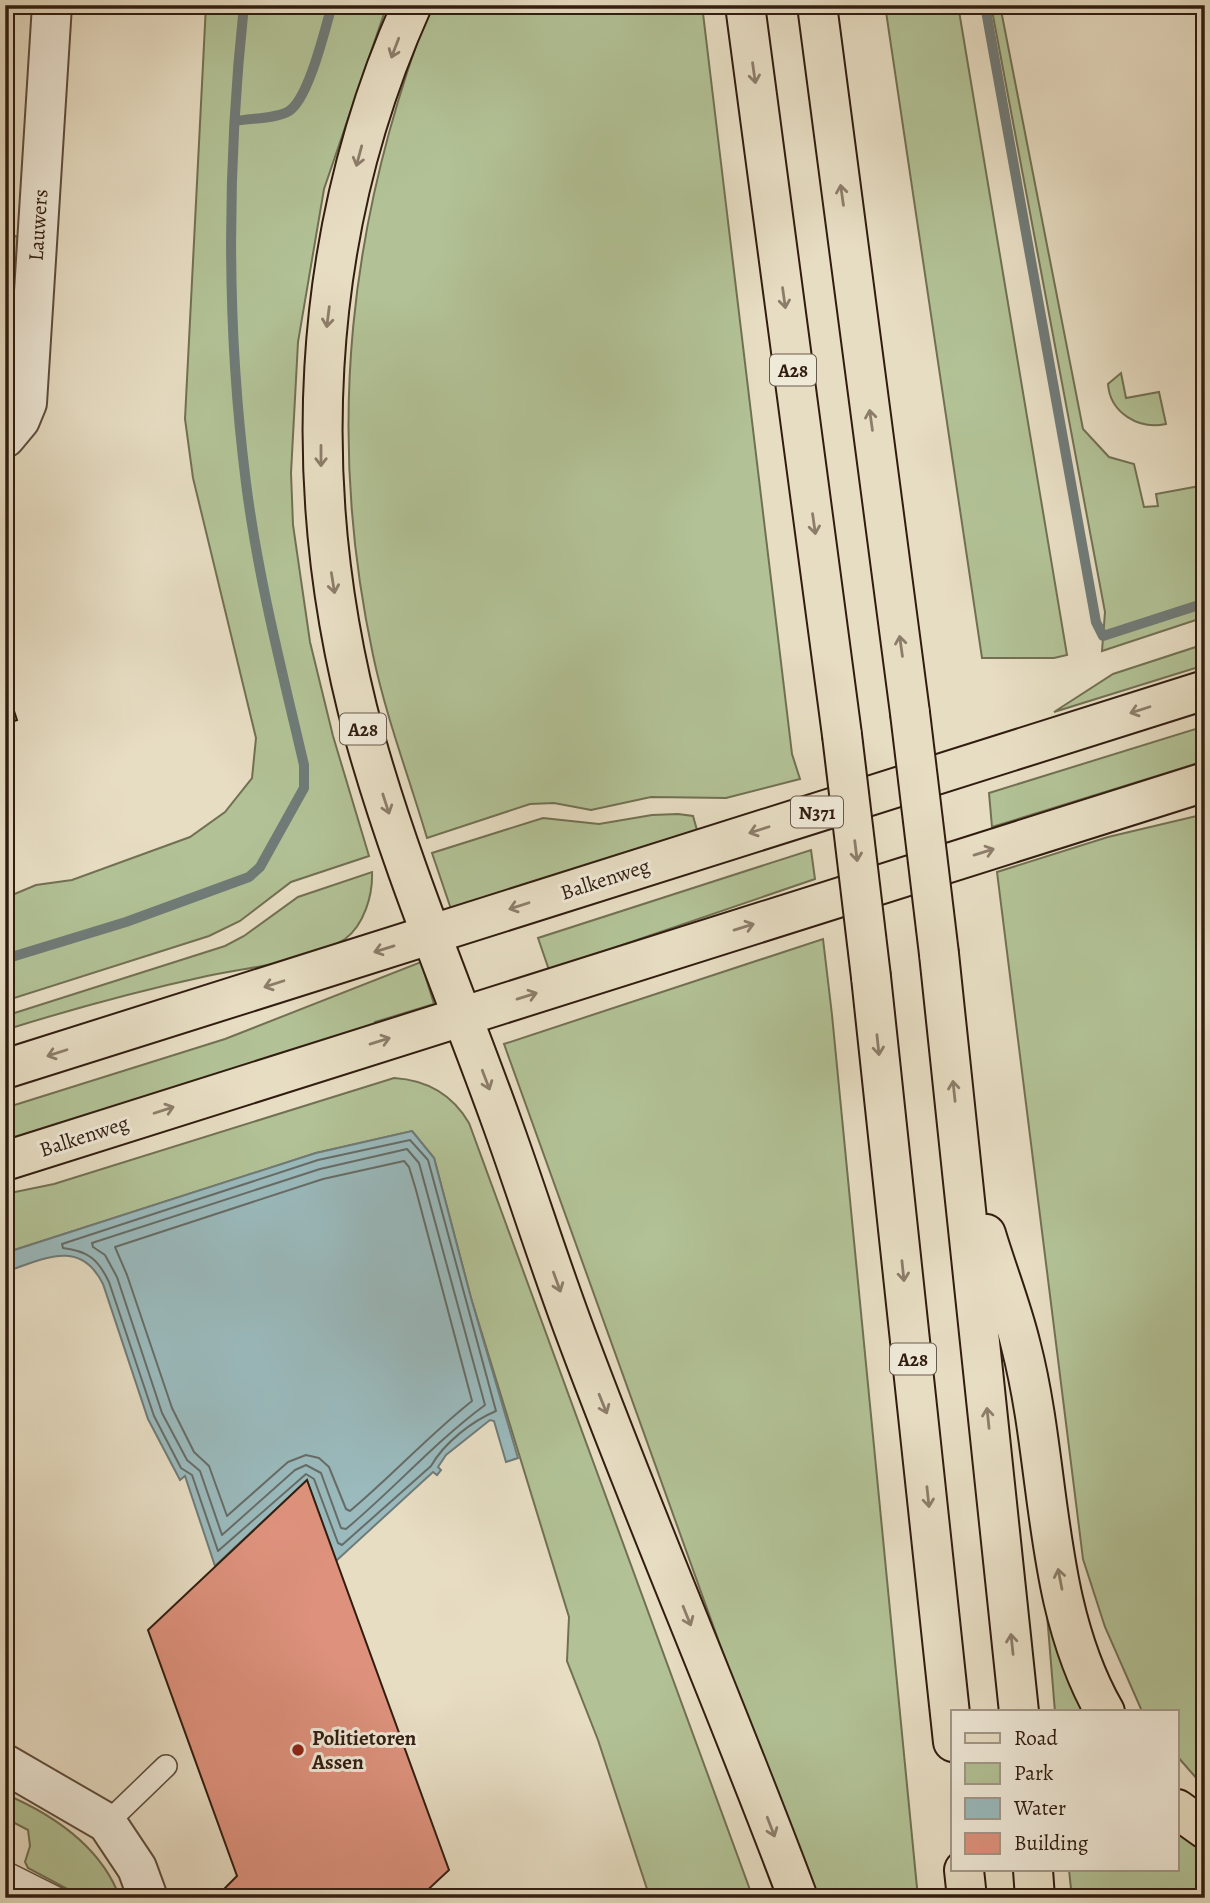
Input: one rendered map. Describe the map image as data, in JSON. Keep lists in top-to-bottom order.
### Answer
{
  "streets": {
    "main road": ["A28", "N371", "Balkenweg"],
    "street": ["Lauwers"]
  },
  "crossings": [
    ["A28", "Balkenweg"]
  ],
  "places": ["Politietoren Assen"],
  "legend": [
    "Road",
    "Park",
    "Water",
    "Building"
  ]
}
